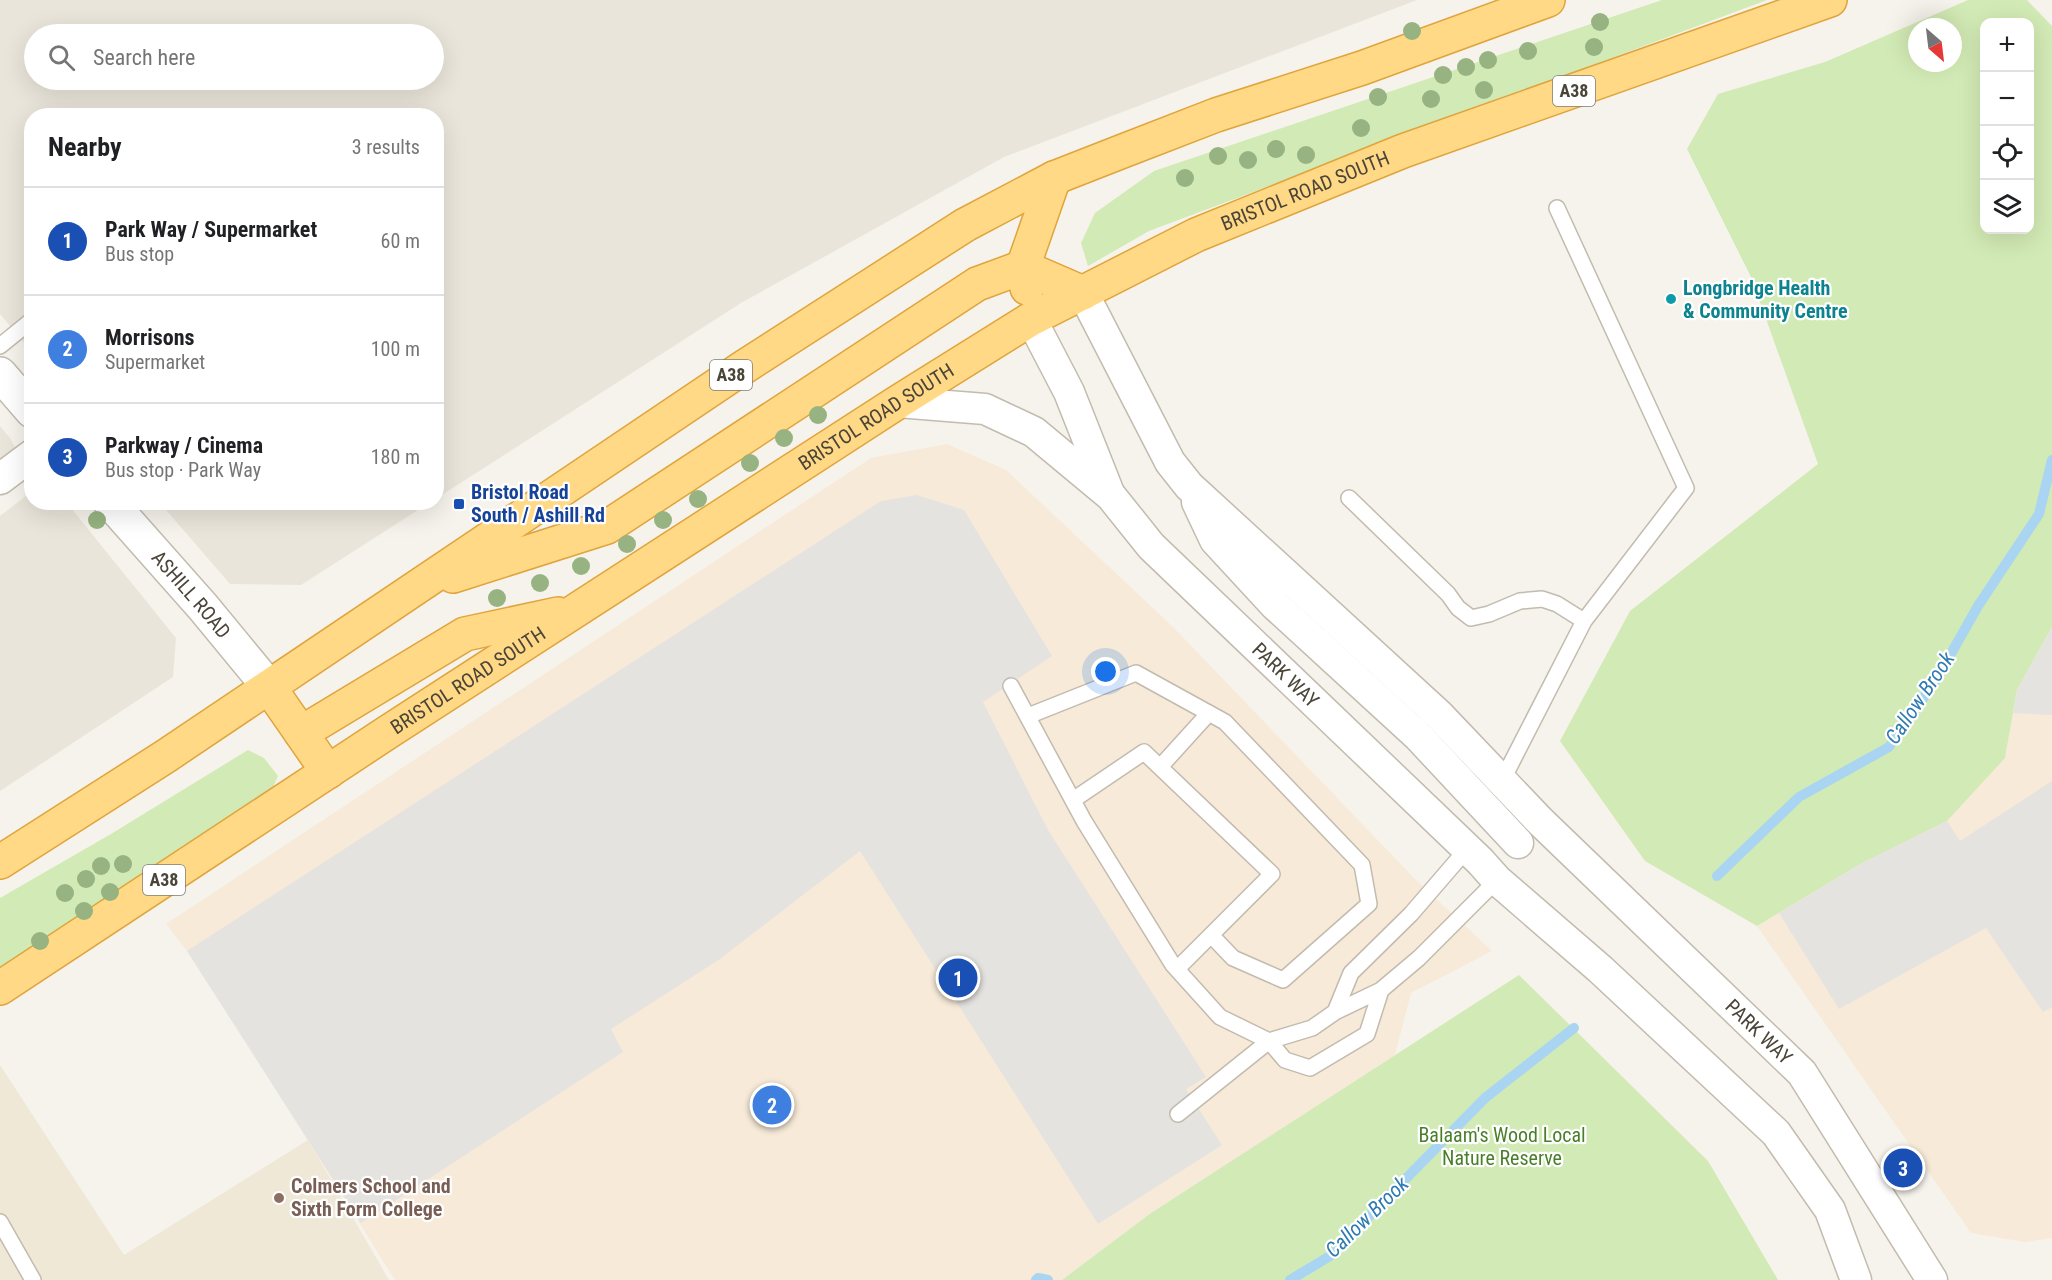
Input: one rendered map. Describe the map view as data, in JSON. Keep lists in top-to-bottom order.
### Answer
{
  "streets": {
    "highway": ["A38", "BRISTOL ROAD SOUTH"],
    "street": ["ASHILL ROAD", "PARK WAY"]
  },
  "crossings": [
    ["A38", "ASHILL ROAD"],
    ["BRISTOL ROAD SOUTH", "PARK WAY"]
  ],
  "water": ["Callow Brook"],
  "parks": ["Balaam's Wood Local Nature Reserve"],
  "places": {
    "other": ["Longbridge Health & Community Centre", "Colmers School and Sixth Form College"],
    "transit": ["Bristol Road South / Ashill Rd"]
  },
  "north": "bottom right",
  "page": {
    "map_buttons": ["+", "−"],
    "search": "Search here",
    "heading": ["Nearby", "3 results"],
    "list": [
      {
        "mark": "1",
        "name": "Park Way / Supermarket",
        "note": "Bus stop",
        "value": "60 m"
      },
      {
        "mark": "2",
        "name": "Morrisons",
        "note": "Supermarket",
        "value": "100 m"
      },
      {
        "mark": "3",
        "name": "Parkway / Cinema",
        "note": "Bus stop · Park Way",
        "value": "180 m"
      }
    ],
    "pins": ["1", "2", "3"]
  }
}
